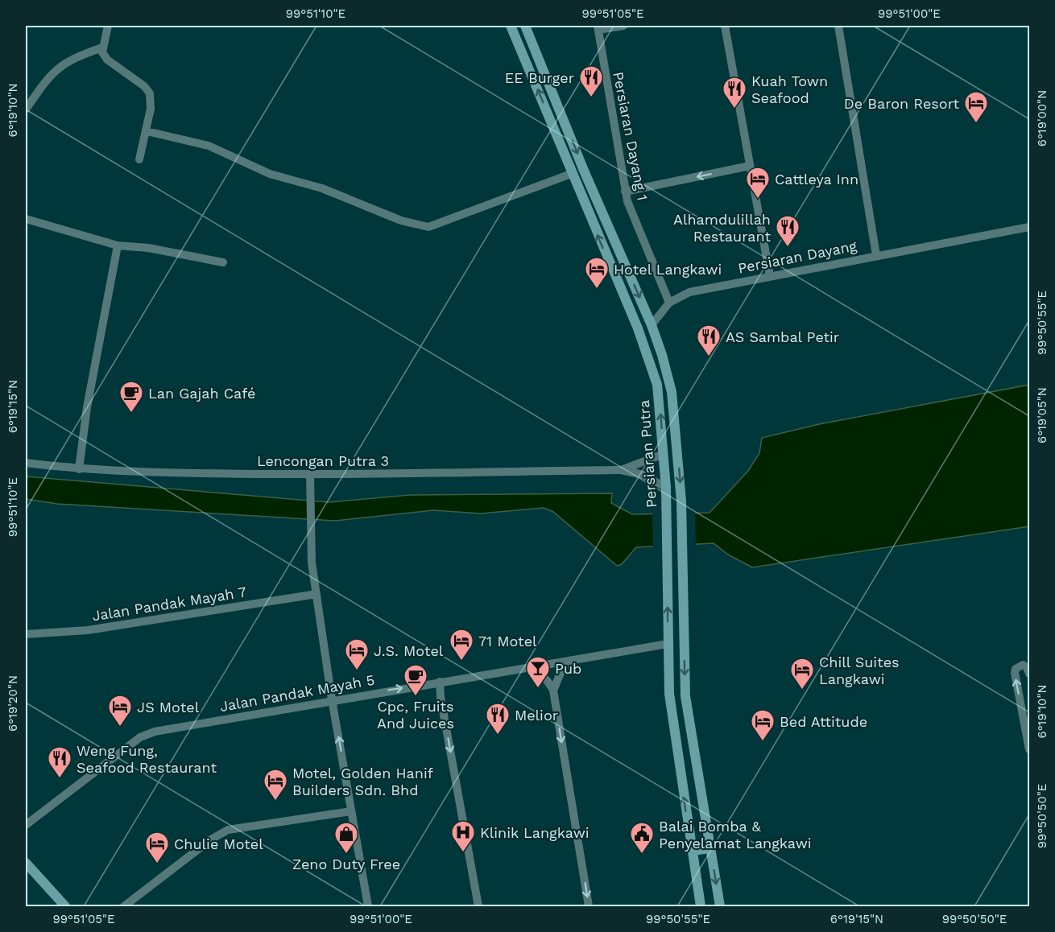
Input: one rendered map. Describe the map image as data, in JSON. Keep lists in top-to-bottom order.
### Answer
{
  "streets": {
    "main road": ["Persiaran Putra"],
    "street": [
      "Persiaran Dayang 1",
      "Persiaran Dayang",
      "Lencongan Putra 3",
      "Jalan Pandak Mayah 7",
      "Jalan Pandak Mayah 5"
    ]
  },
  "crossings": [
    ["Persiaran Dayang 1", "Persiaran Dayang"],
    ["Persiaran Putra", "Jalan Pandak Mayah 5"]
  ],
  "places": {
    "restaurant": [
      "EE Burger",
      "Kuah Town Seafood",
      "Alhamdulillah Restaurant",
      "AS Sambal Petir",
      "Melior",
      "Weng Fung, Seafood Restaurant"
    ],
    "hotel": [
      "De Baron Resort",
      "Cattleya Inn",
      "Hotel Langkawi",
      "71 Motel",
      "J.S. Motel",
      "Chill Suites Langkawi",
      "JS Motel",
      "Bed Attitude",
      "Motel, Golden Hanif Builders Sdn. Bhd",
      "Chulie Motel"
    ],
    "cafe": ["Lan Gajah Café", "Cpc, Fruits And Juices"],
    "bar": ["Pub"],
    "hospital": ["Klinik Langkawi"],
    "shop": ["Zeno Duty Free"],
    "public building": ["Balai Bomba & Penyelamat Langkawi"]
  },
  "coordinates": [
    "99°51'10\"E",
    "99°51'05\"E",
    "99°51'00\"E",
    "6°19'10\"N",
    "6°19'00\"N",
    "99°50'55\"E",
    "6°19'15\"N",
    "6°19'05\"N",
    "6°19'20\"N",
    "99°50'50\"E"
  ]
}
